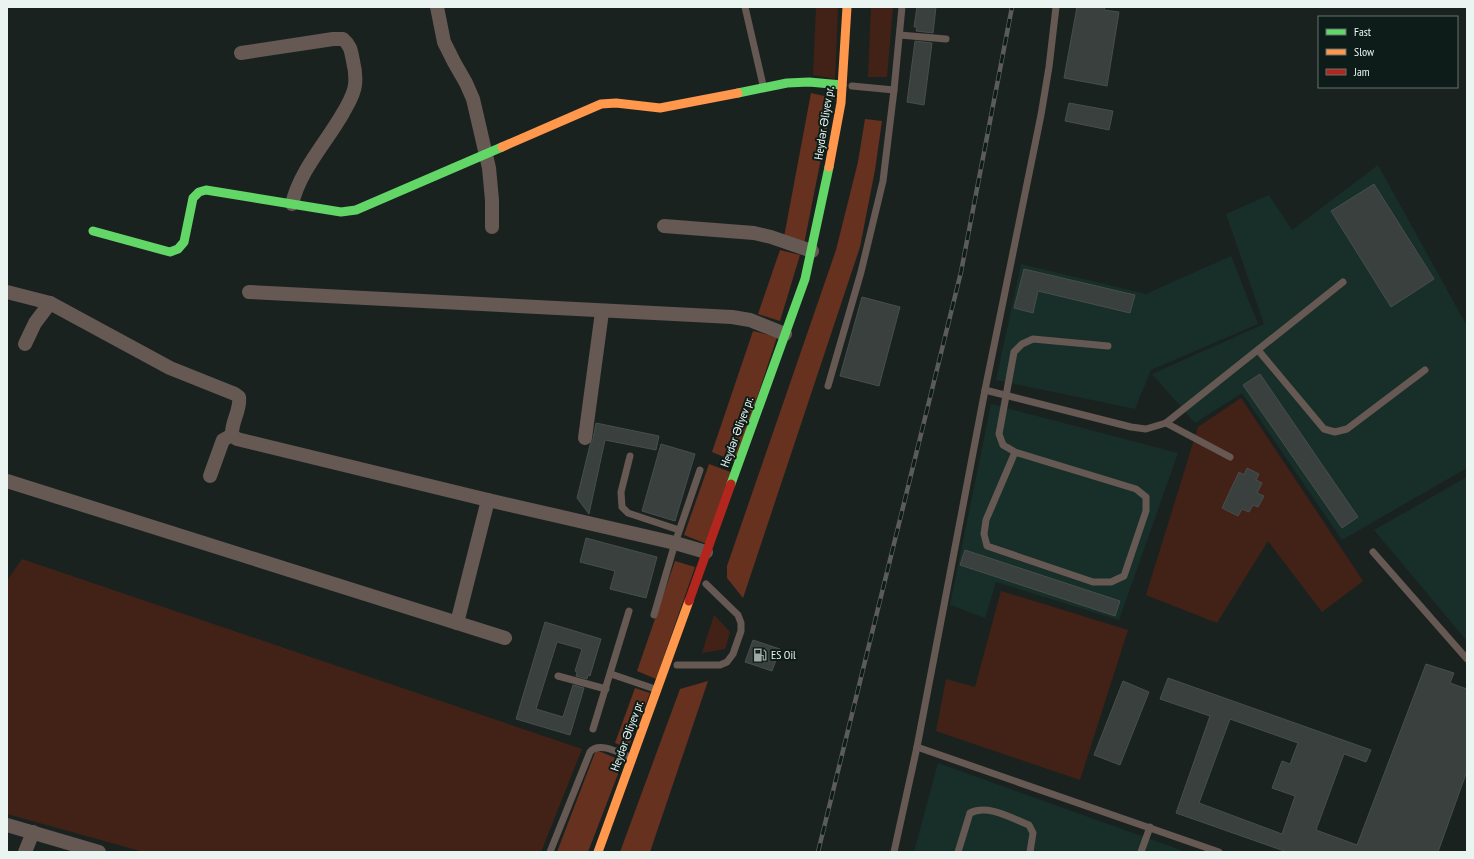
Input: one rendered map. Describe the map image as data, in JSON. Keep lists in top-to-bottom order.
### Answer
{
  "streets": {
    "main road": ["Heydər Əliyev pr."]
  },
  "places": {
    "fuel station": ["ES Oil"]
  },
  "legend": ["Fast", "Slow", "Jam"]
}
